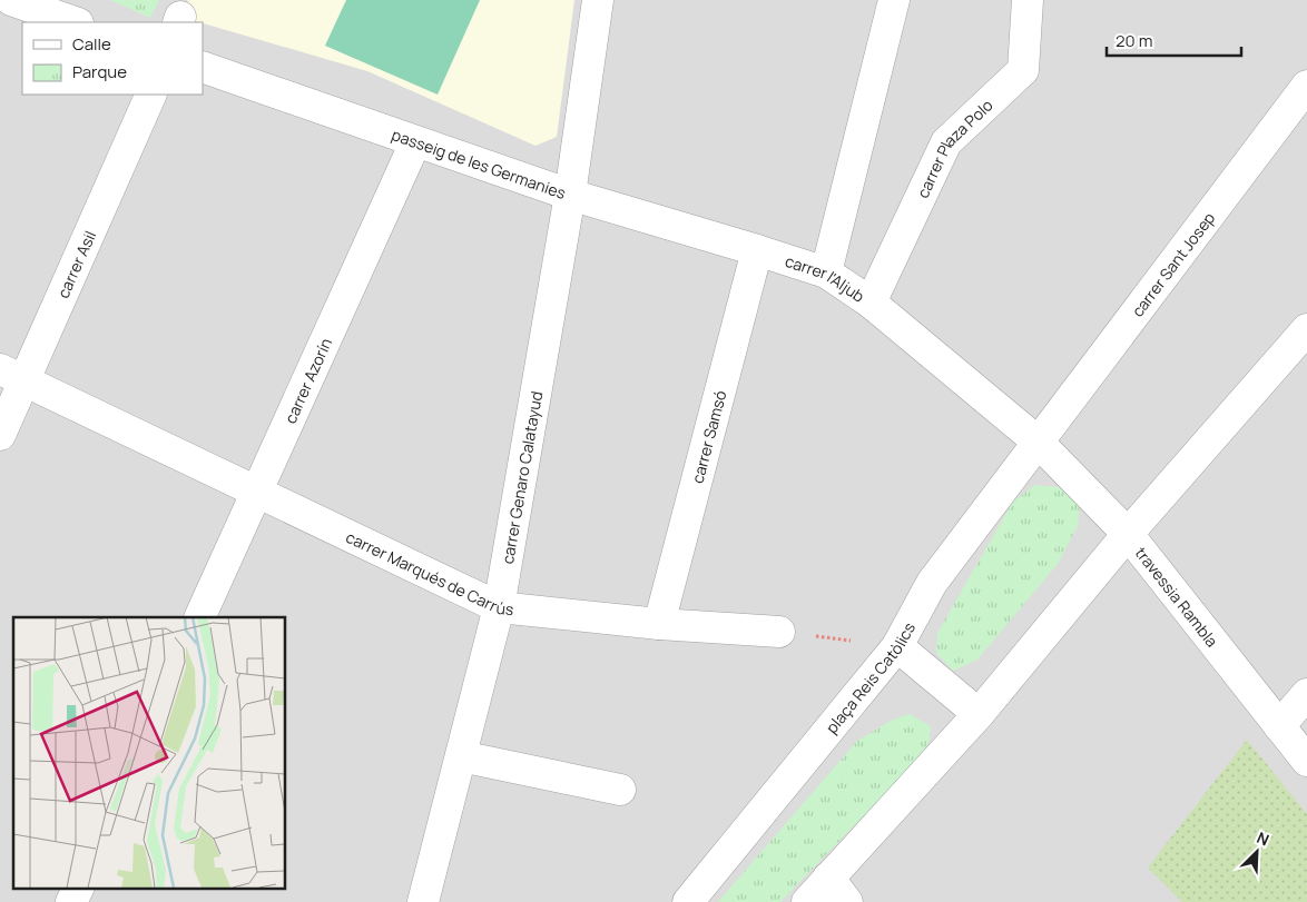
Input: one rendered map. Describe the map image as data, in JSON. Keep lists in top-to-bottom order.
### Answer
{
  "streets": {
    "street": [
      "carrer Plaza Polo",
      "passeig de les Germanies",
      "carrer Sant Josep",
      "carrer Asil",
      "carrer l'Aljub",
      "carrer Azorín",
      "carrer Samsó",
      "carrer Genaro Calatayud",
      "carrer Marqués de Carrús",
      "travessia Rambla",
      "plaça Reis Catòlics"
    ]
  },
  "crossings": [
    ["carrer Plaza Polo", "carrer l'Aljub"],
    ["passeig de les Germanies", "carrer l'Aljub"],
    ["passeig de les Germanies", "carrer Azorín"],
    ["passeig de les Germanies", "carrer Genaro Calatayud"],
    ["carrer Sant Josep", "carrer l'Aljub"],
    ["carrer Sant Josep", "travessia Rambla"],
    ["carrer Sant Josep", "plaça Reis Catòlics"],
    ["carrer Asil", "carrer Marqués de Carrús"],
    ["carrer l'Aljub", "carrer Samsó"],
    ["carrer l'Aljub", "carrer Genaro Calatayud"],
    ["carrer l'Aljub", "travessia Rambla"],
    ["carrer l'Aljub", "plaça Reis Catòlics"],
    ["carrer Azorín", "carrer Marqués de Carrús"],
    ["carrer Samsó", "carrer Marqués de Carrús"],
    ["carrer Genaro Calatayud", "carrer Marqués de Carrús"],
    ["travessia Rambla", "plaça Reis Catòlics"]
  ],
  "legend": ["Calle", "Parque"],
  "scale_bar": "20 m",
  "north": "top right"
}
